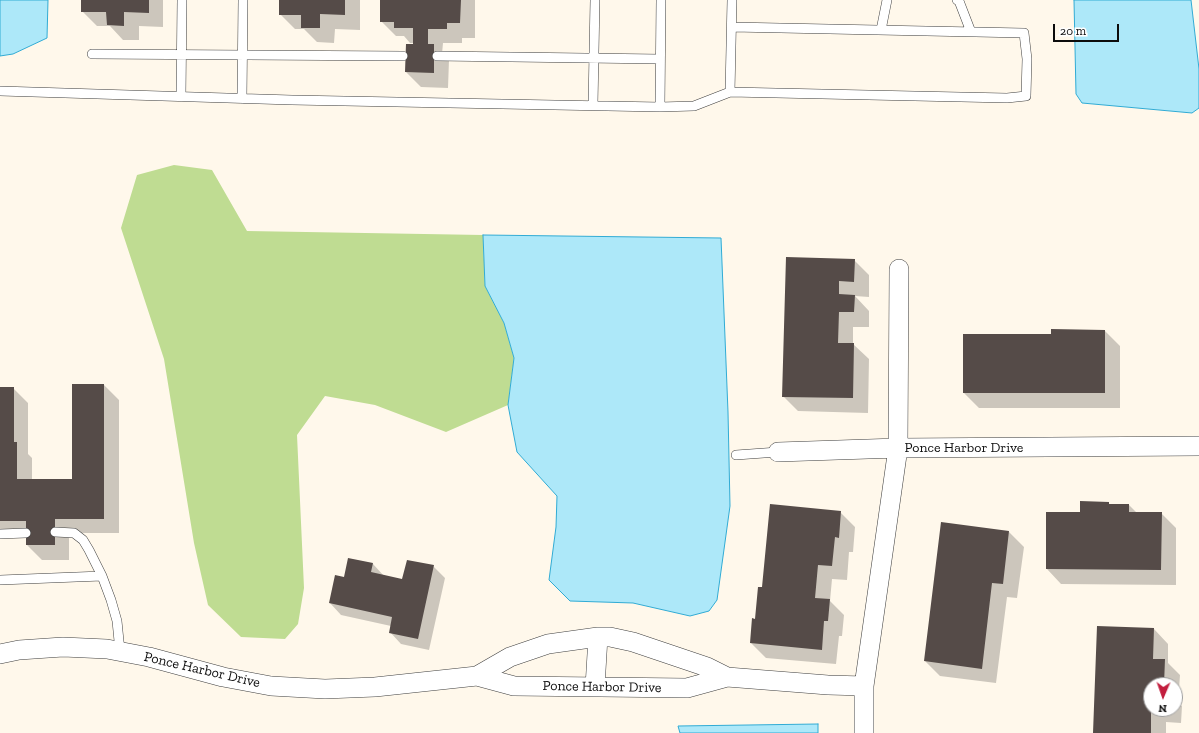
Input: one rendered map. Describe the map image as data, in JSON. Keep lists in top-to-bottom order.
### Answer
{
  "streets": {
    "street": ["Ponce Harbor Drive"]
  },
  "scale_bar": "20 m",
  "north": "bottom"
}
